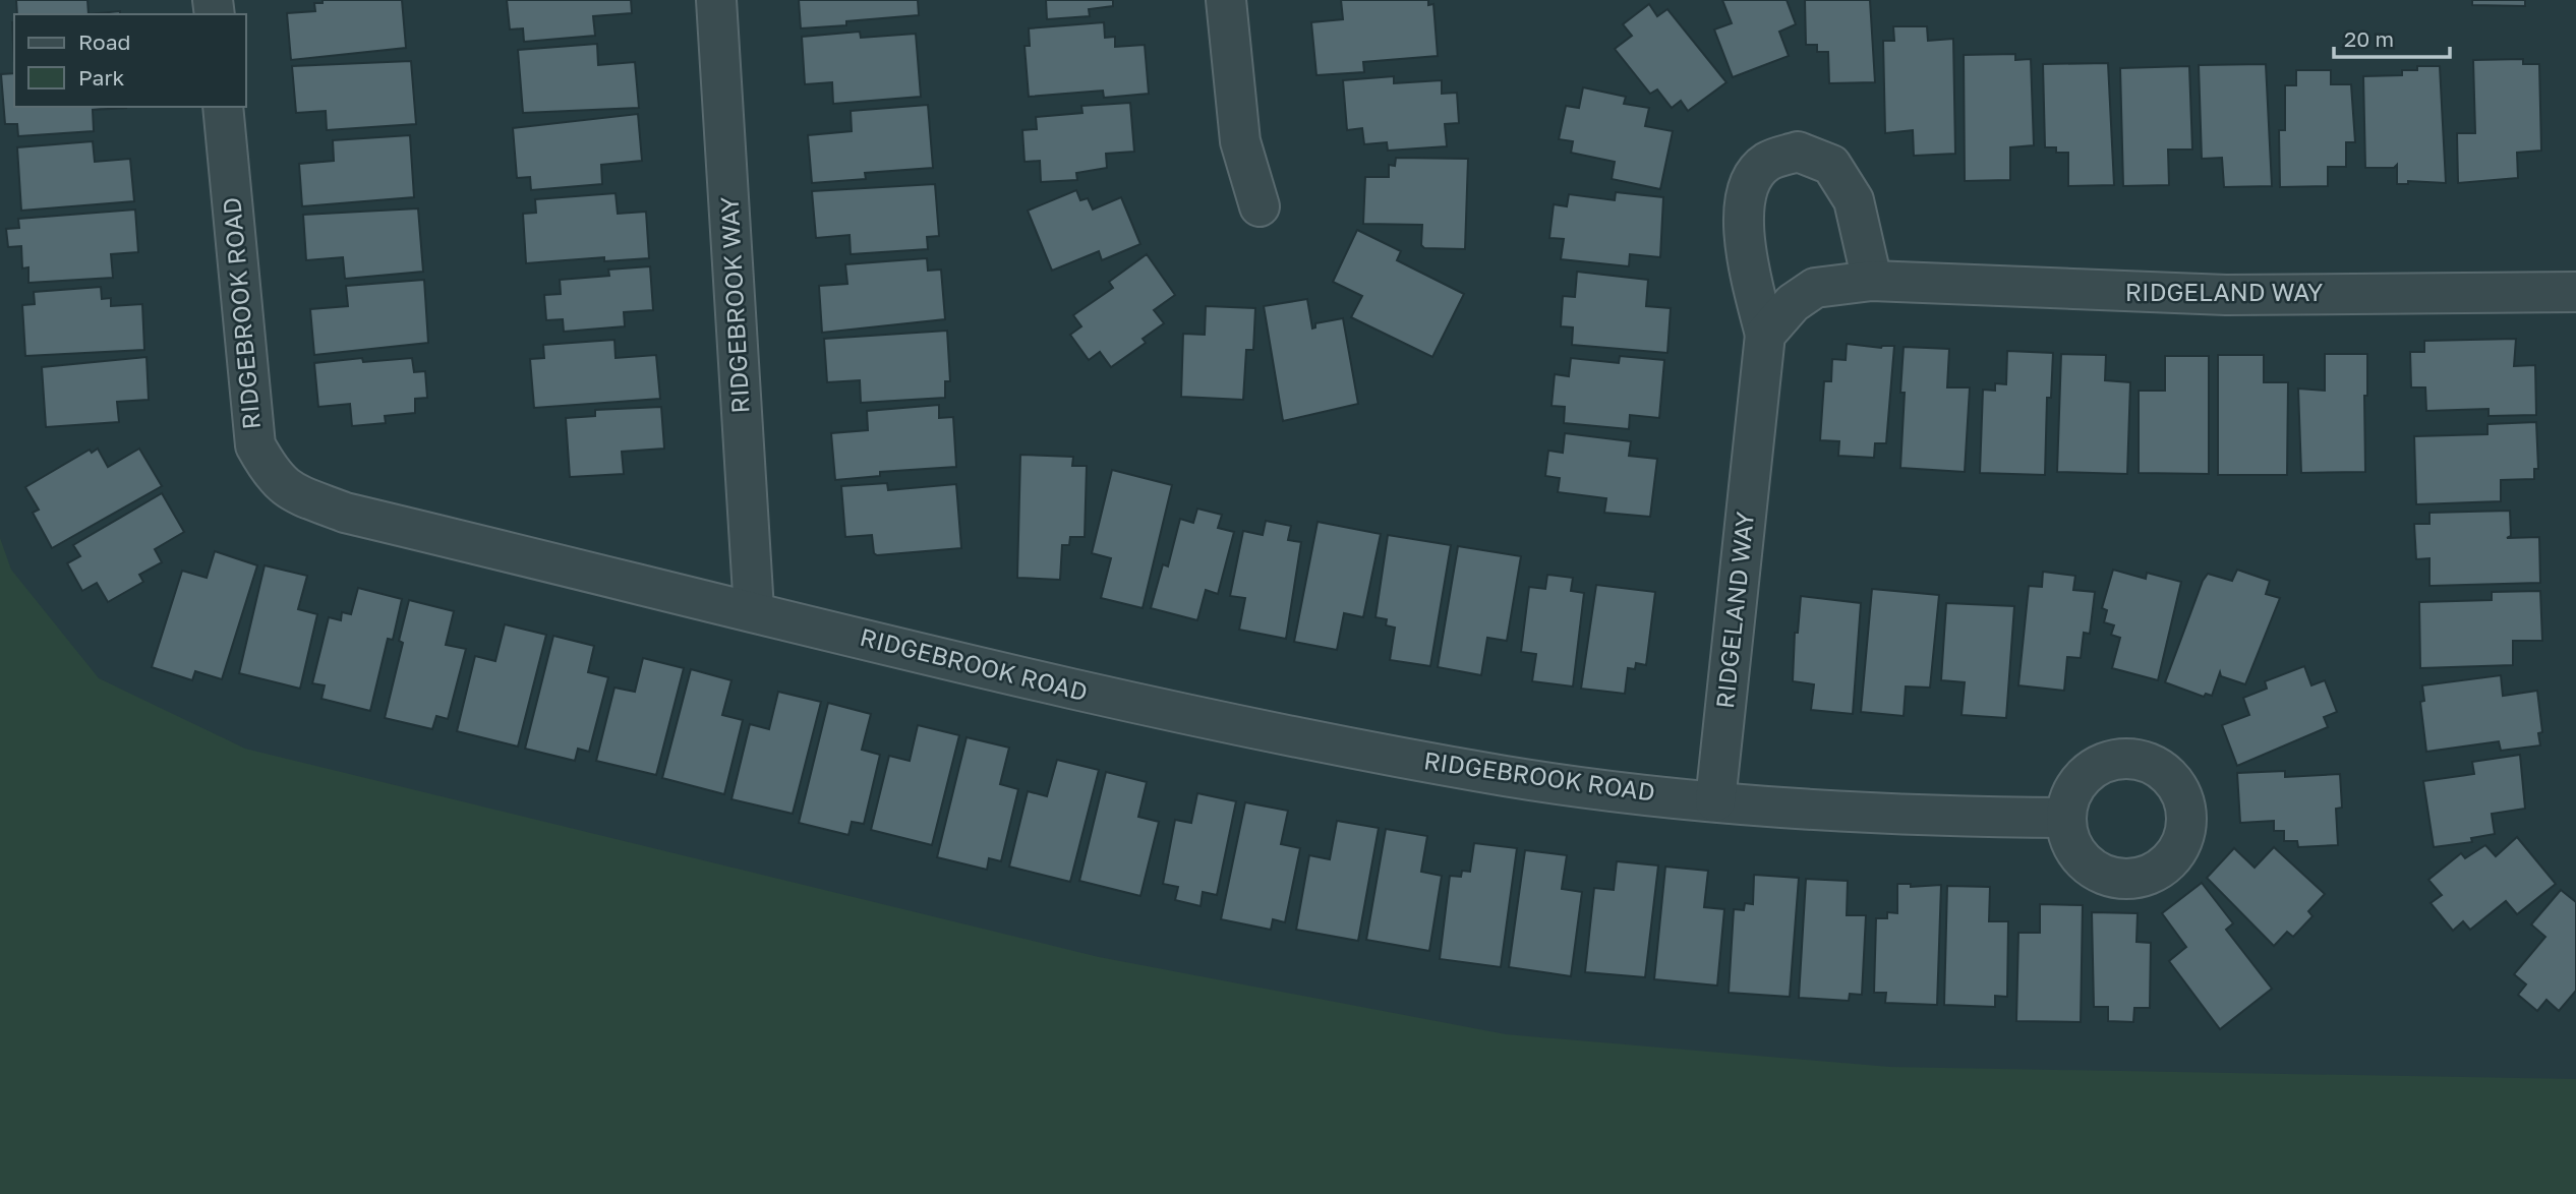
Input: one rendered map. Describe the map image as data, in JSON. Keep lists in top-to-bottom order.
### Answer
{
  "streets": {
    "street": ["RIDGELAND WAY", "RIDGEBROOK WAY", "RIDGEBROOK ROAD"]
  },
  "crossings": [
    ["RIDGELAND WAY", "RIDGEBROOK ROAD"],
    ["RIDGEBROOK WAY", "RIDGEBROOK ROAD"]
  ],
  "legend": ["Road", "Park"],
  "scale_bar": "20 m"
}
